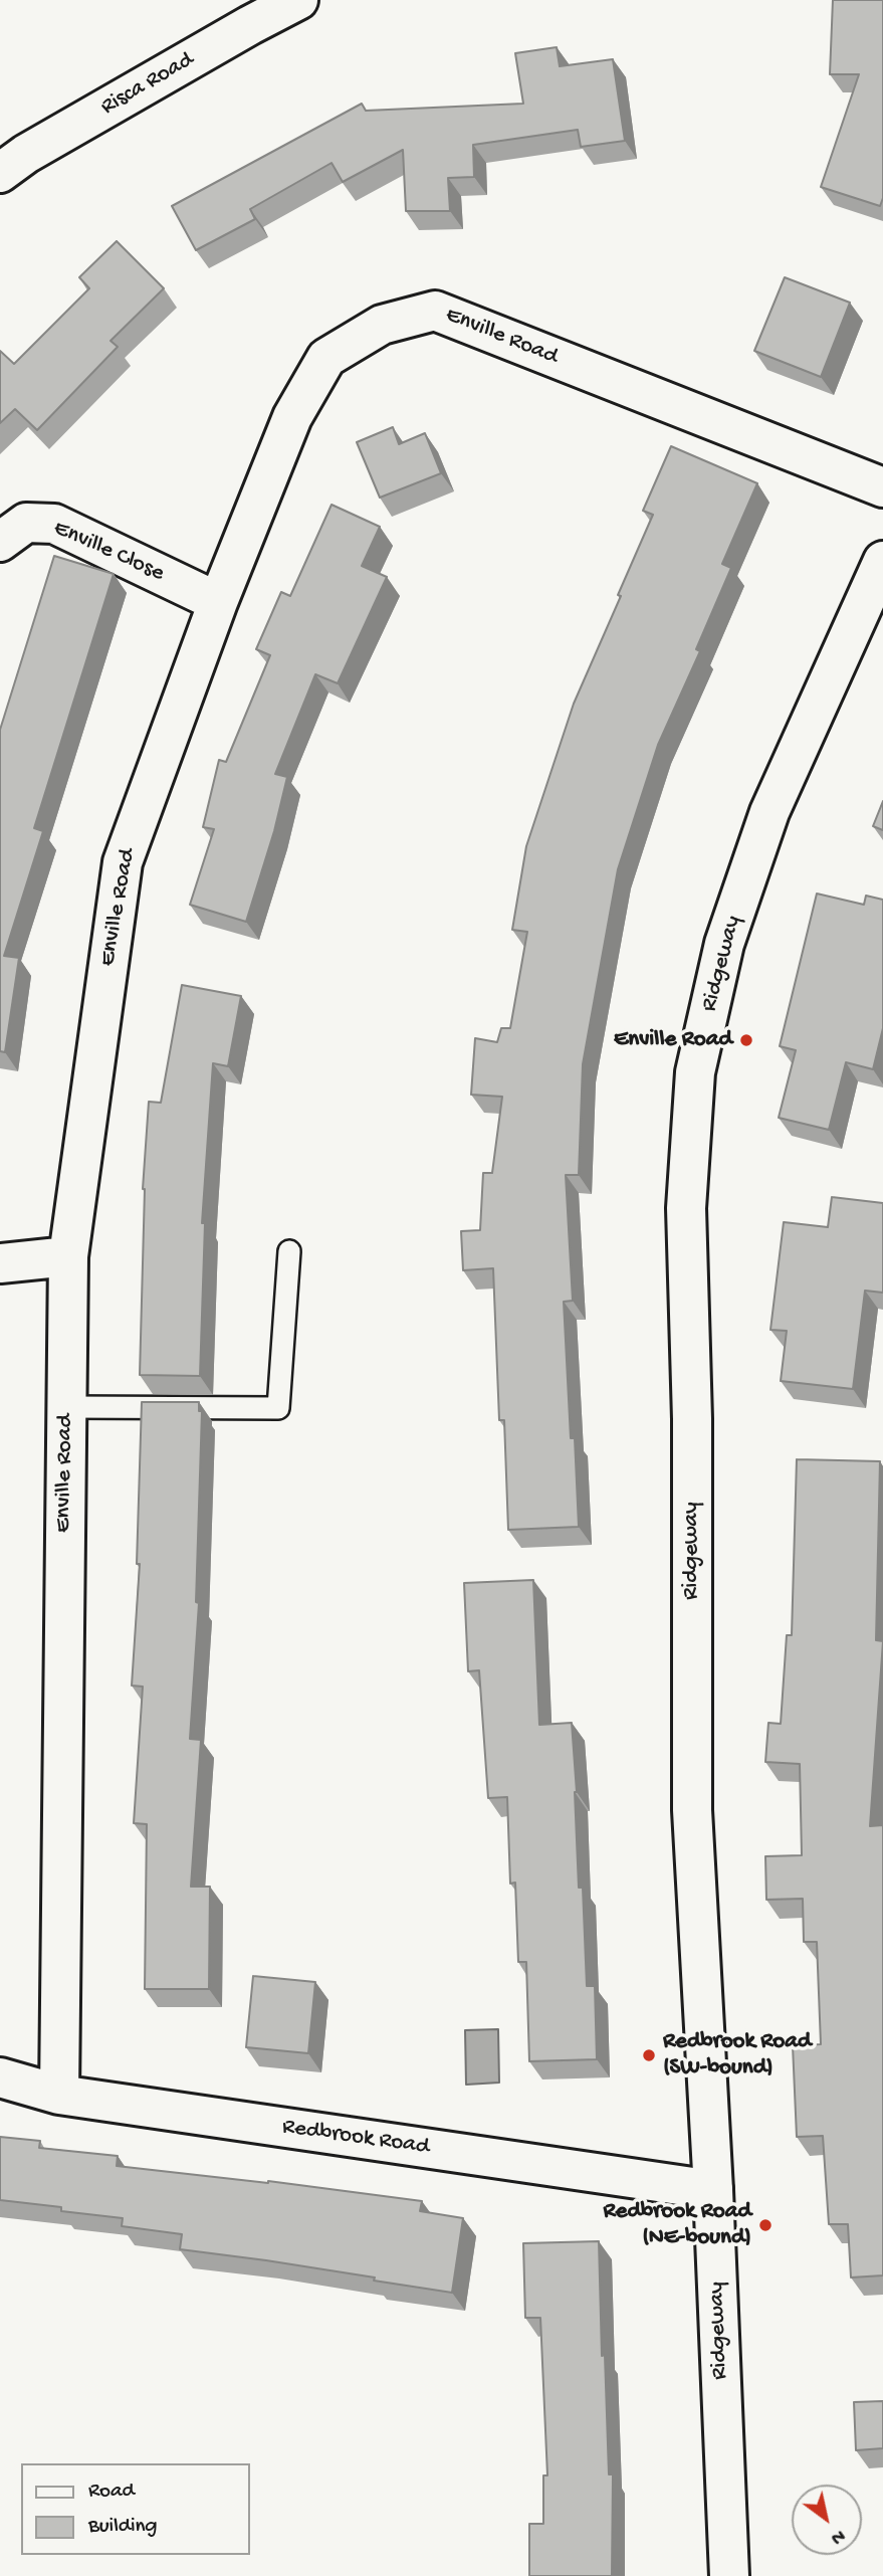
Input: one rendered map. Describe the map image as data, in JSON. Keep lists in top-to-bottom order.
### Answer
{
  "streets": {
    "street": [
      "Risca Road",
      "Enville Road",
      "Enville Close",
      "Ridgeway",
      "Redbrook Road"
    ]
  },
  "crossings": [
    ["Enville Road", "Enville Close"],
    ["Enville Road", "Redbrook Road"],
    ["Ridgeway", "Redbrook Road"]
  ],
  "places": ["Enville Road", "Redbrook Road (SW-bound)", "Redbrook Road (NE-bound)"],
  "legend": ["Road", "Building"],
  "north": "bottom right"
}
